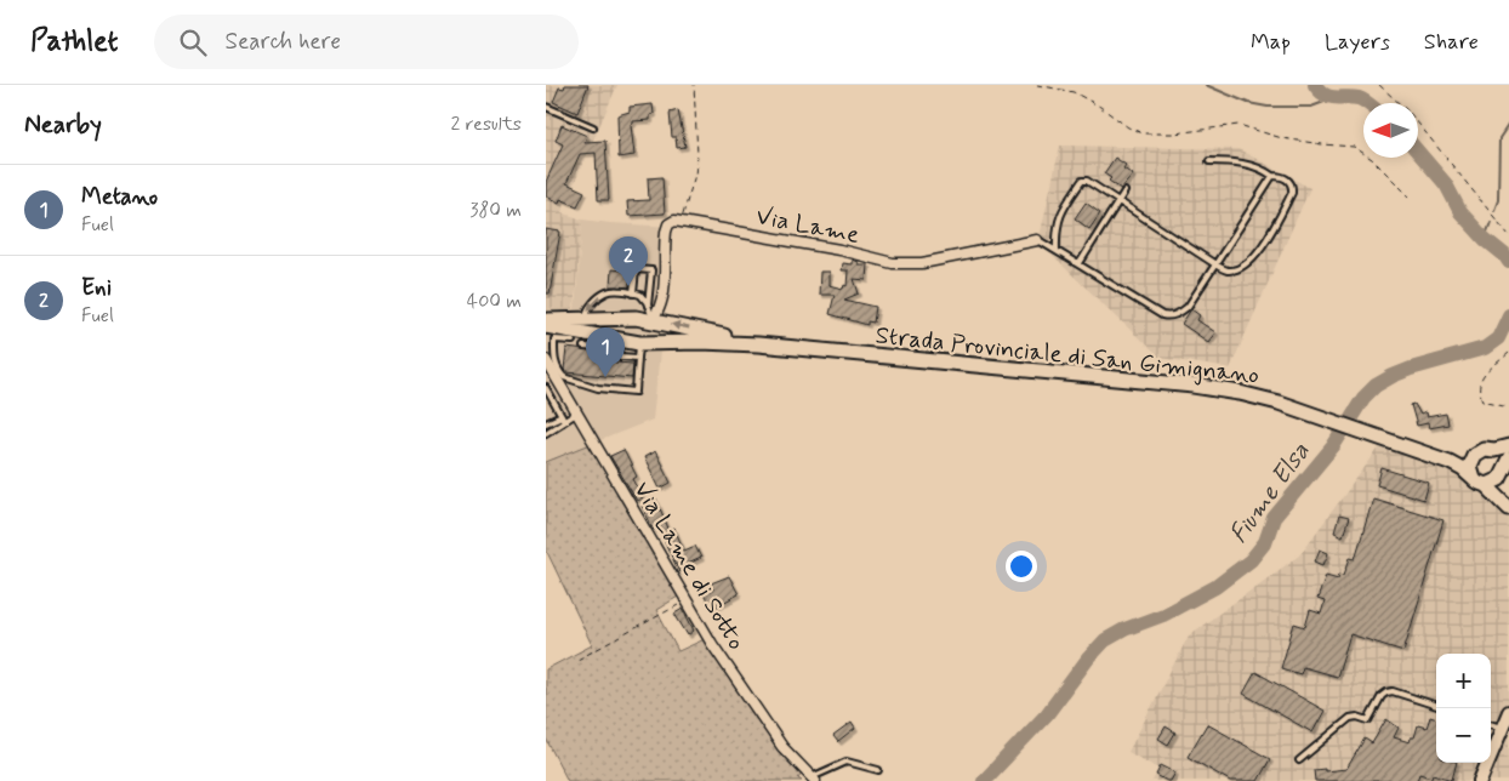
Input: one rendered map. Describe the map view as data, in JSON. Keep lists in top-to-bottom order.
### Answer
{
  "streets": {
    "main road": ["Strada Provinciale di San Gimignano"],
    "street": ["Via Lame", "Via Lame di Sotto"]
  },
  "water": ["Fiume Elsa"],
  "north": "left",
  "page": {
    "header": "Pathlet",
    "search": "Search here",
    "nav": ["Map", "Layers", "Share"],
    "heading": ["Nearby", "2 results"],
    "list": [
      {
        "mark": "1",
        "name": "Metano",
        "note": "Fuel",
        "value": "380 m"
      },
      {
        "mark": "2",
        "name": "Eni",
        "note": "Fuel",
        "value": "400 m"
      }
    ],
    "pins": ["2", "1"],
    "map_buttons": ["+", "−"]
  }
}
